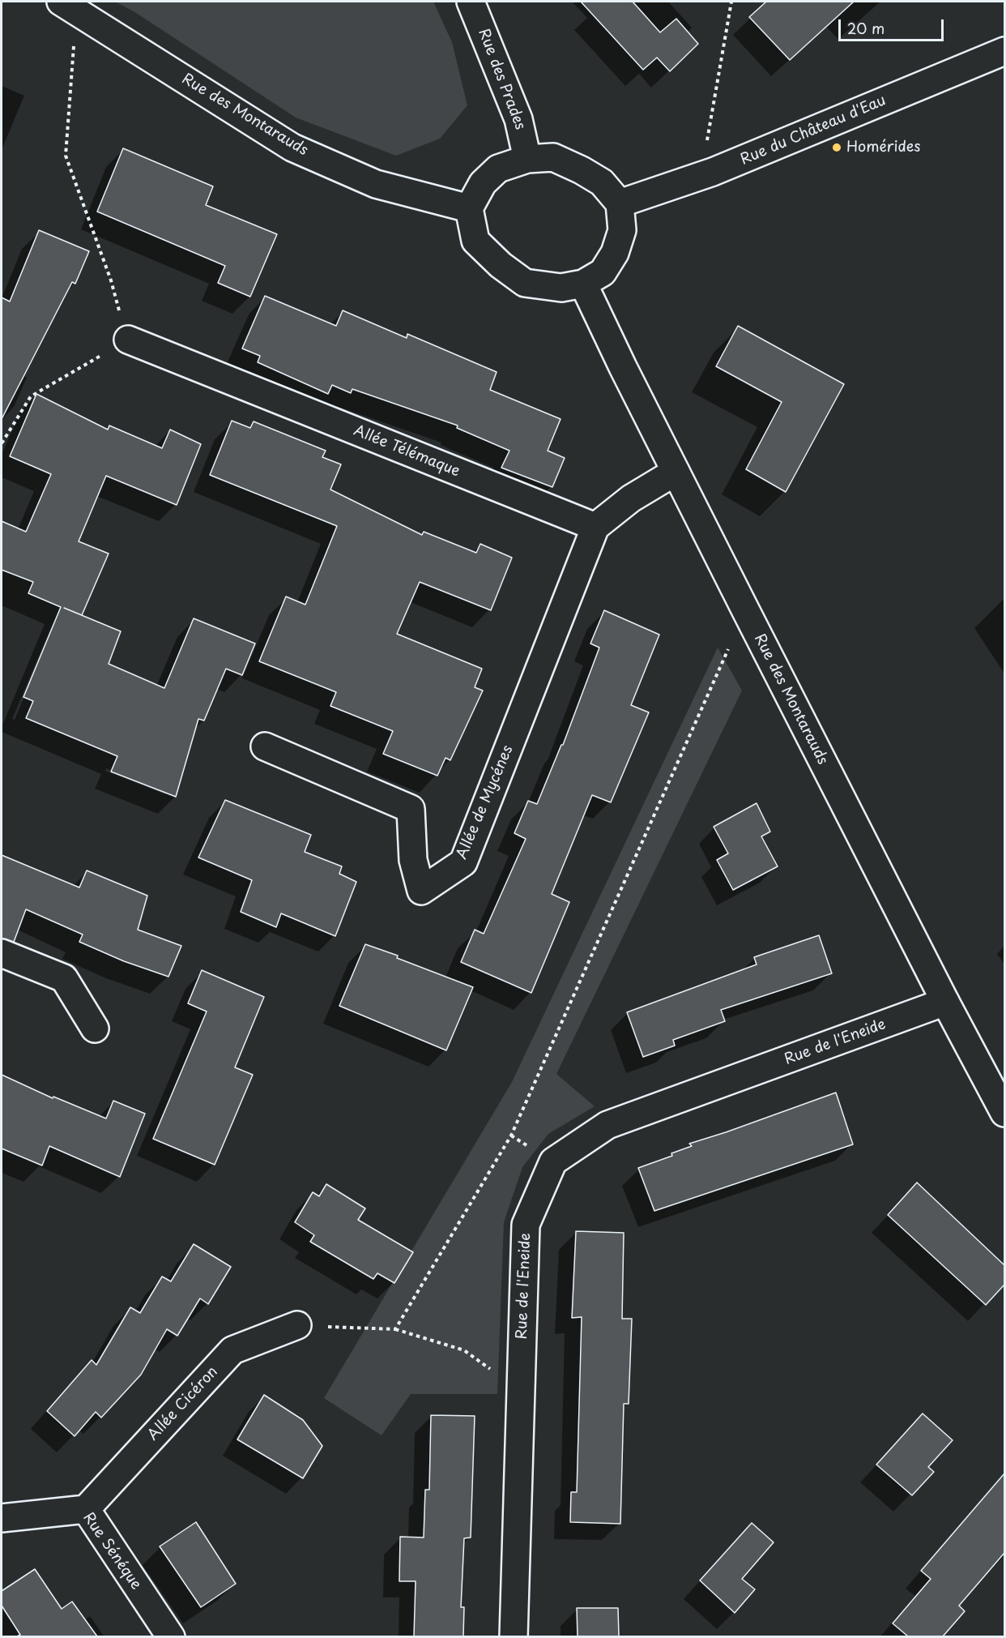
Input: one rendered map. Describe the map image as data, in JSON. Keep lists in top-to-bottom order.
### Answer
{
  "streets": {
    "street": [
      "Rue des Prades",
      "Rue des Montarauds",
      "Rue du Château d'Eau",
      "Allée Télémaque",
      "Allée de Mycénes",
      "Rue de l'Eneide",
      "Allée Cicéron",
      "Rue Sénéque"
    ]
  },
  "crossings": [
    ["Rue des Prades", "Rue des Montarauds"],
    ["Rue des Prades", "Rue du Château d'Eau"],
    ["Rue des Montarauds", "Rue du Château d'Eau"],
    ["Rue des Montarauds", "Rue de l'Eneide"],
    ["Allée Télémaque", "Allée de Mycénes"],
    ["Allée Cicéron", "Rue Sénéque"]
  ],
  "places": ["Homérides"],
  "scale_bar": "20 m"
}
